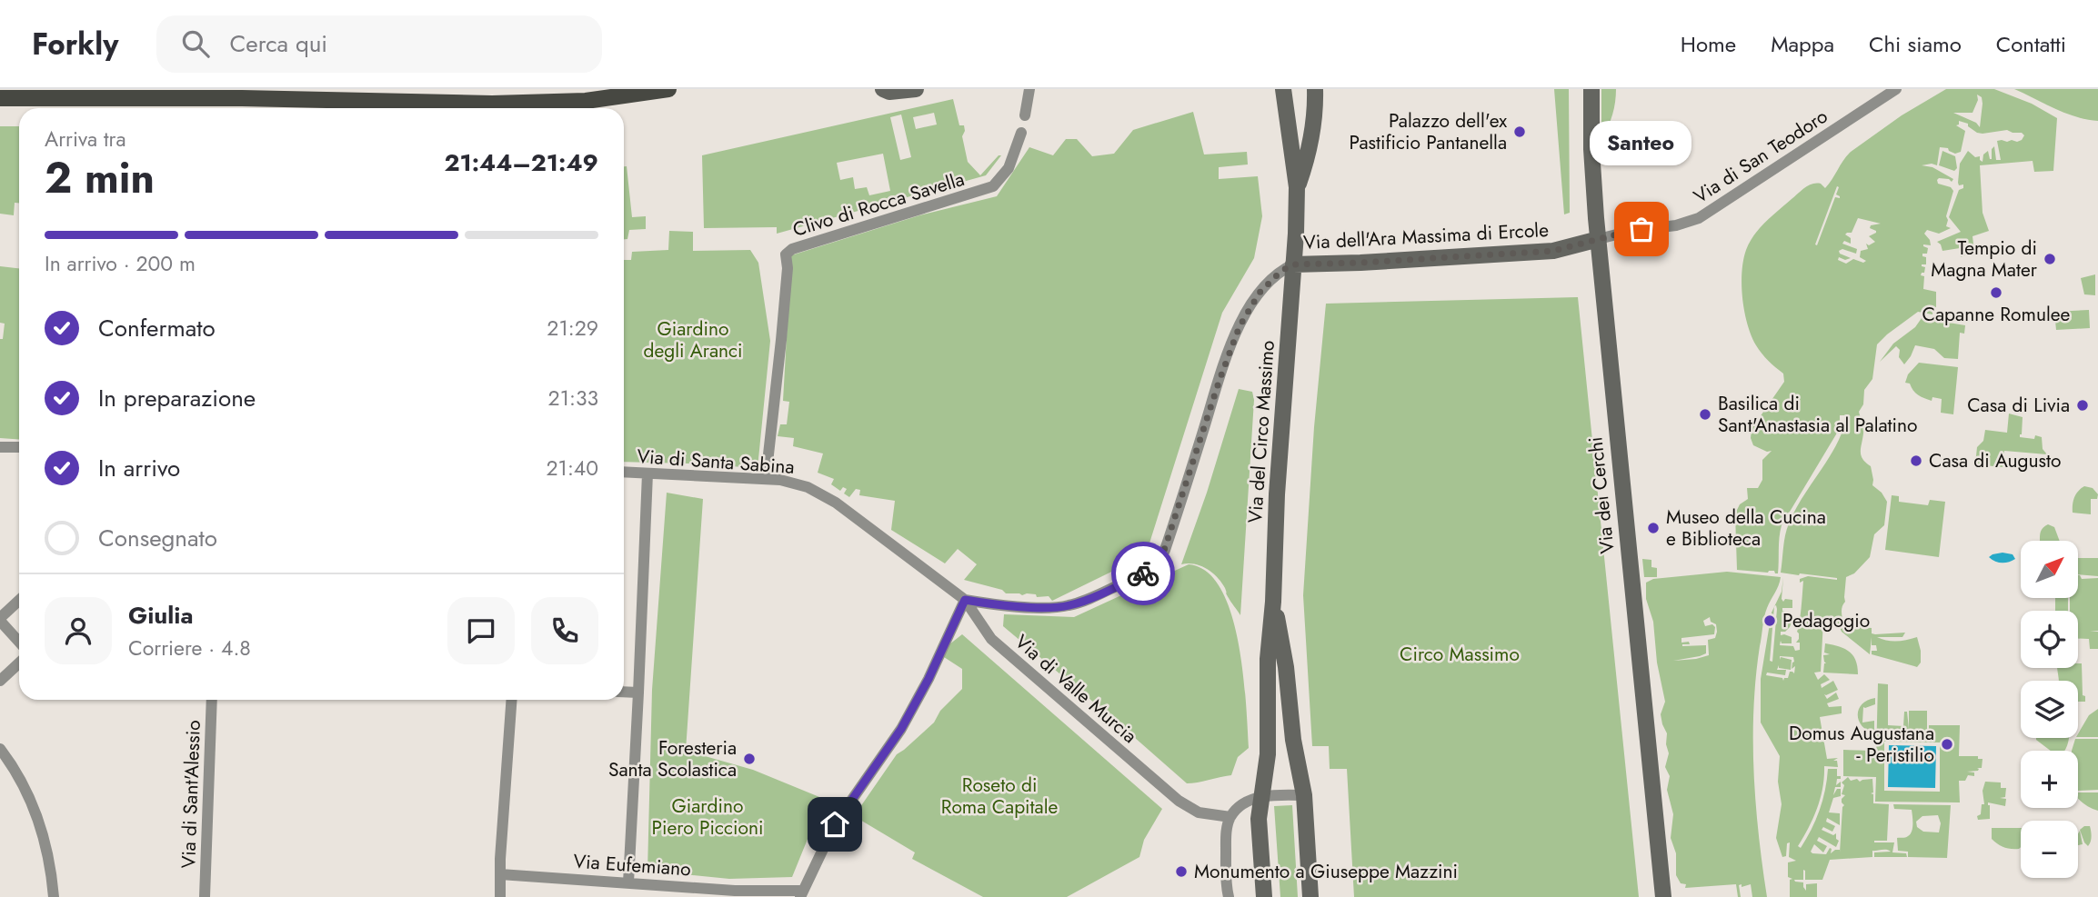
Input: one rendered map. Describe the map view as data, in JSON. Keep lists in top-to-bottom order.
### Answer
{
  "streets": {
    "main road": ["Via dell'Ara Massima di Ercole", "Via del Circo Massimo", "Via dei Cerchi"],
    "street": [
      "Via di San Teodoro",
      "Clivo di Rocca Savella",
      "Via di Santa Sabina",
      "Via di Valle Murcia",
      "Via di Sant'Alessio",
      "Via Eufemiano"
    ]
  },
  "crossings": [
    ["Via di San Teodoro", "Via dell'Ara Massima di Ercole"],
    ["Via di San Teodoro", "Via dei Cerchi"],
    ["Clivo di Rocca Savella", "Via di Santa Sabina"],
    ["Via dell'Ara Massima di Ercole", "Via del Circo Massimo"],
    ["Via dell'Ara Massima di Ercole", "Via dei Cerchi"],
    ["Via di Santa Sabina", "Via di Valle Murcia"]
  ],
  "parks": [
    "Giardino degli Aranci",
    "Circo Massimo",
    "Roseto di Roma Capitale",
    "Giardino Piero Piccioni"
  ],
  "places": [
    "Palazzo dell'ex Pastificio Pantanella",
    "Santeo",
    "Tempio di Magna Mater",
    "Capanne Romulee",
    "Casa di Livia",
    "Basilica di Sant'Anastasia al Palatino",
    "Casa di Augusto",
    "Museo della Cucina e Biblioteca",
    "Pedagogio",
    "Domus Augustana - Peristilio",
    "Foresteria Santa Scolastica",
    "Monumento a Giuseppe Mazzini"
  ],
  "north": "top right",
  "page": {
    "header": "Forkly",
    "search": "Cerca qui",
    "nav": [
      "Home",
      "Mappa",
      "Chi siamo",
      "Contatti"
    ],
    "heading": ["2 min", "Arriva tra", "21:44–21:49"],
    "panel": ["Giulia", "Corriere · 4.8"],
    "bubble": "Santeo",
    "bar": "In arrivo · 200 m",
    "list": [
      ["Confermato", "21:29"],
      ["In preparazione", "21:33"],
      ["In arrivo", "21:40"],
      "Consegnato"
    ],
    "map_buttons": ["+", "−"]
  }
}
